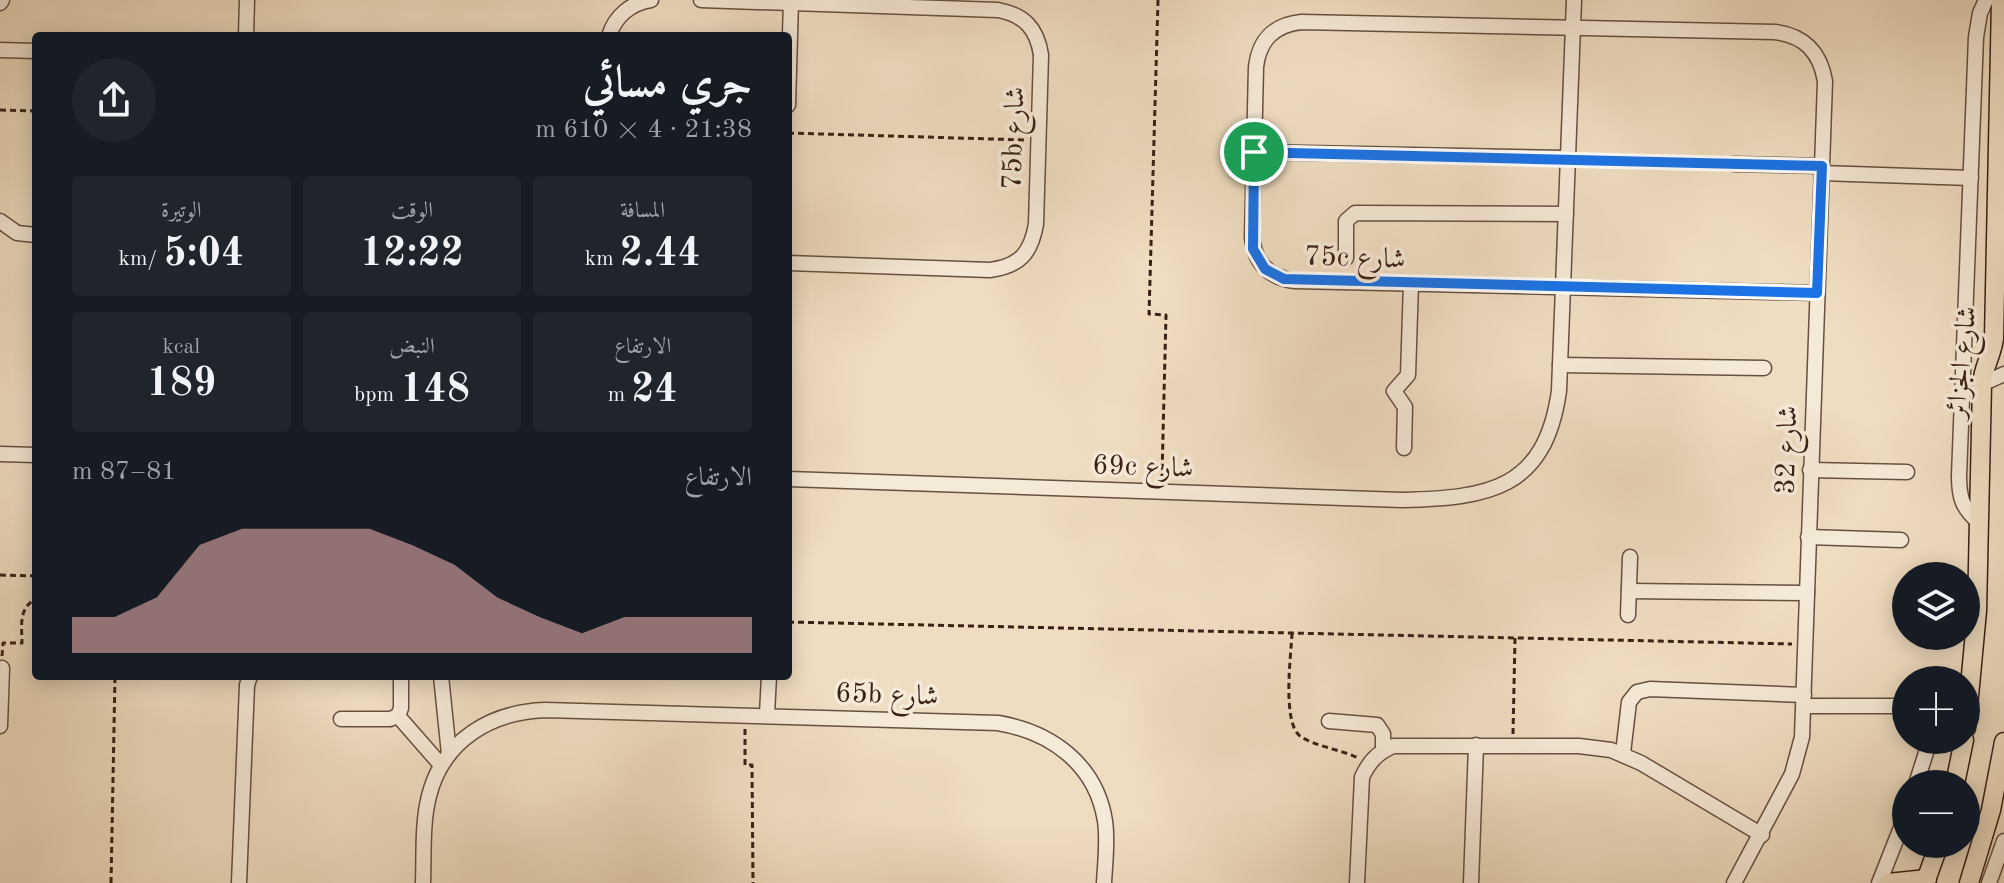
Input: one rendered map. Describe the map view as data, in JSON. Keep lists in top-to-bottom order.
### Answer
{
  "streets": {
    "main road": ["شارع الجزائر"],
    "street": [
      "75b شارع",
      "75c شارع",
      "شارع 32",
      "69c شارع",
      "65b شارع"
    ]
  },
  "crossings": [
    ["75c شارع", "شارع 32"]
  ],
  "page": {
    "heading": ["جري مسائي", "21:38 · 4 × 610 m"],
    "stats": [
      ["المسافة", "2.44 km"],
      ["الوقت", "12:22"],
      ["الوتيرة", "5:04 /km"],
      ["الارتفاع", "24 m"],
      ["النبض", "148 bpm"],
      ["kcal", "189"]
    ],
    "chart": ["الارتفاع", "81–87 m"],
    "map_buttons": ["+", "−"]
  }
}
